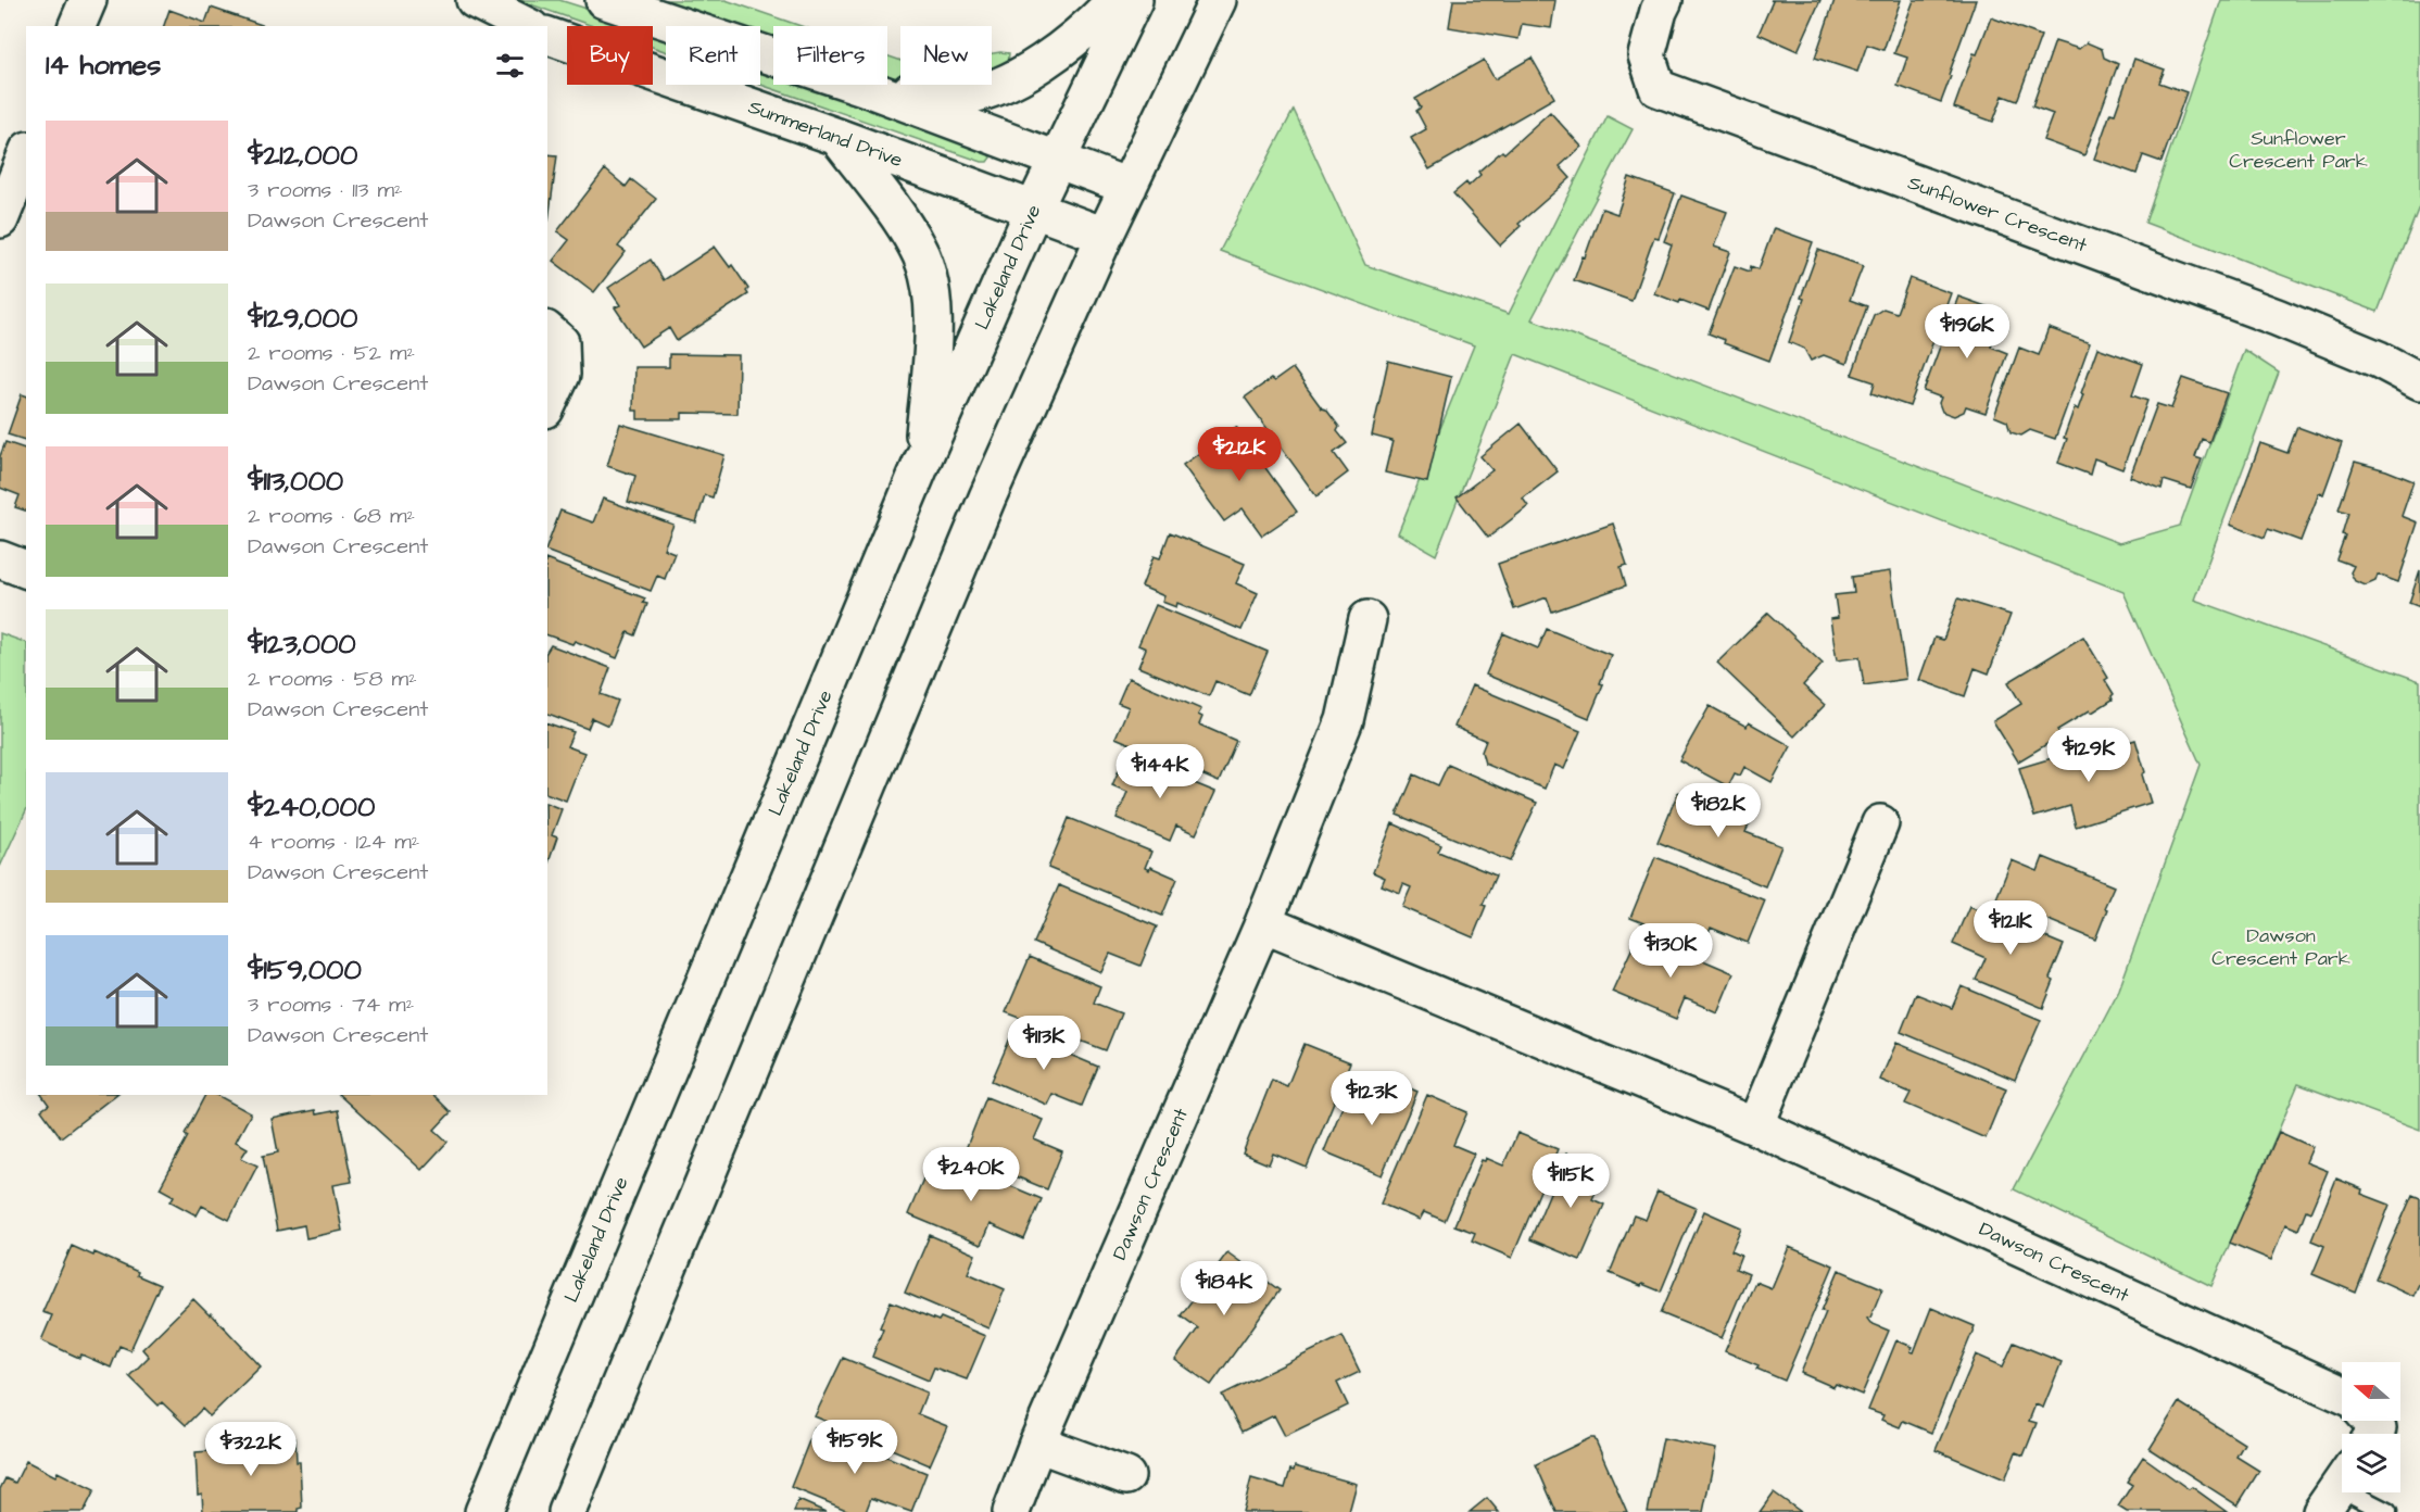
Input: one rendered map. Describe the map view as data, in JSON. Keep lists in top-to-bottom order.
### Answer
{
  "streets": {
    "street": [
      "Summerland Drive",
      "Sunflower Crescent",
      "Lakeland Drive",
      "Dawson Crescent"
    ]
  },
  "crossings": [
    ["Summerland Drive", "Lakeland Drive"]
  ],
  "parks": ["Sunflower Crescent Park", "Dawson Crescent Park"],
  "north": "left",
  "page": {
    "chip": [
      "Buy",
      "Rent",
      "Filters",
      "New"
    ],
    "heading": "14 homes",
    "list": [
      {
        "name": "$212,000",
        "note": "3 rooms · 113 m² · Dawson Crescent"
      },
      {
        "name": "$129,000",
        "note": "2 rooms · 52 m² · Dawson Crescent"
      },
      {
        "name": "$113,000",
        "note": "2 rooms · 68 m² · Dawson Crescent"
      },
      {
        "name": "$123,000",
        "note": "2 rooms · 58 m² · Dawson Crescent"
      },
      {
        "name": "$240,000",
        "note": "4 rooms · 124 m² · Dawson Crescent"
      },
      {
        "name": "$159,000",
        "note": "3 rooms · 74 m² · Dawson Crescent"
      }
    ],
    "price": [
      "$196K",
      "$212K",
      "$129K",
      "$144K",
      "$182K",
      "$121K",
      "$130K",
      "$113K",
      "$123K",
      "$240K",
      "$115K",
      "$184K",
      "$159K",
      "$322K"
    ]
  }
}
